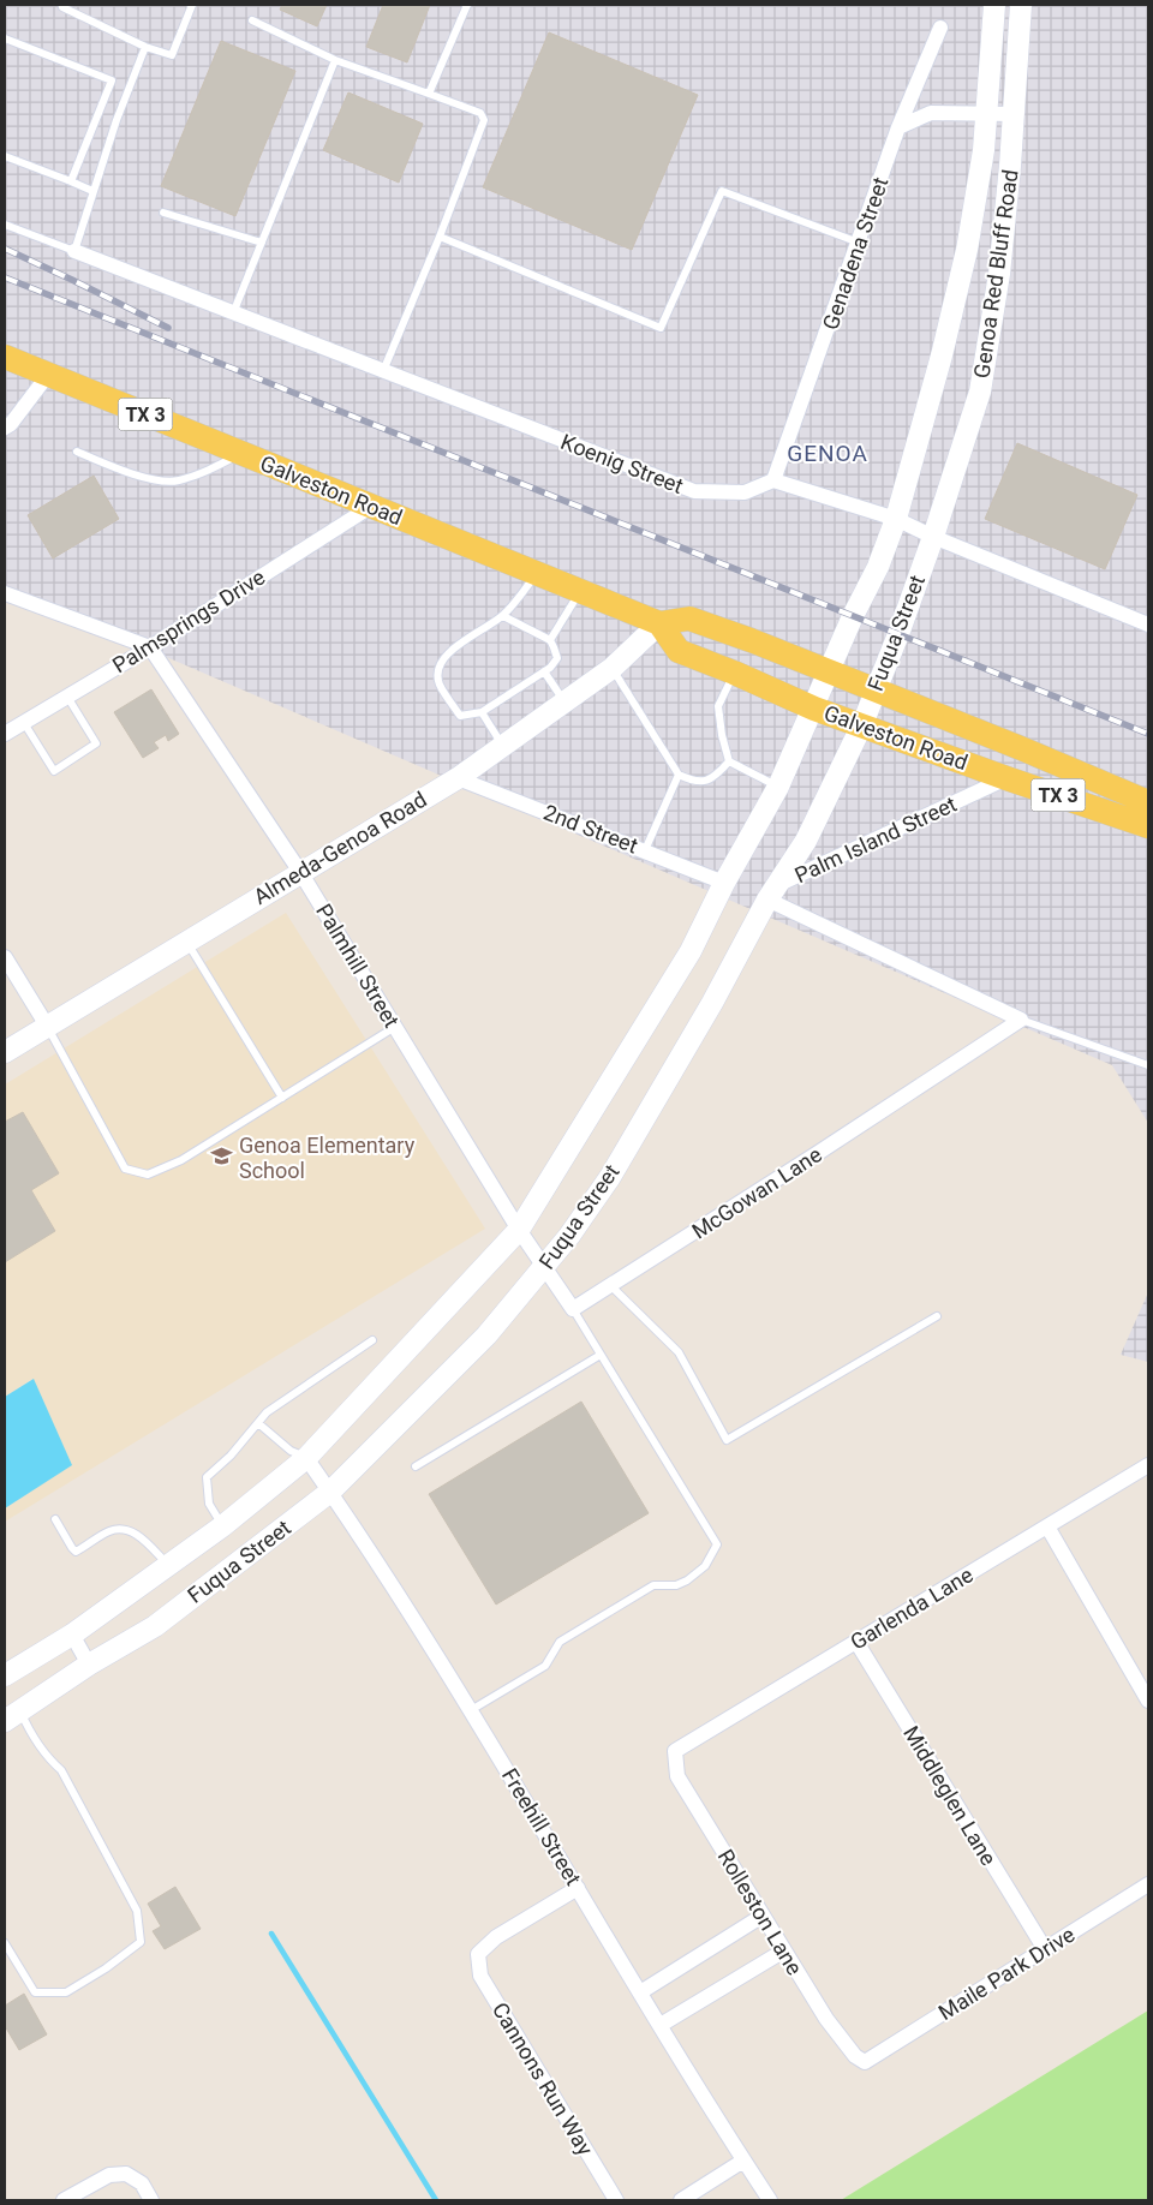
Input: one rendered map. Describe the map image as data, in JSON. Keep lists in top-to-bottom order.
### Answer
{
  "streets": {
    "main road": [
      "Genoa Red Bluff Road",
      "TX 3",
      "Galveston Road",
      "Fuqua Street",
      "Almeda-Genoa Road"
    ],
    "street": [
      "Genadena Street",
      "Koenig Street",
      "Palmsprings Drive",
      "2nd Street",
      "Palm Island Street",
      "Palmhill Street",
      "McGowan Lane",
      "Garlenda Lane",
      "Middleglen Lane",
      "Freehill Street",
      "Rolleston Lane",
      "Maile Park Drive",
      "Cannons Run Way"
    ]
  },
  "crossings": [
    ["Genadena Street", "Koenig Street"],
    ["Genoa Red Bluff Road", "Fuqua Street"],
    ["Galveston Road", "Palmsprings Drive"],
    ["Galveston Road", "Fuqua Street"],
    ["Galveston Road", "Palm Island Street"],
    ["Galveston Road", "Almeda-Genoa Road"],
    ["Palmsprings Drive", "Palmhill Street"],
    ["Fuqua Street", "2nd Street"],
    ["Fuqua Street", "Palm Island Street"],
    ["Fuqua Street", "Palmhill Street"],
    ["Fuqua Street", "Freehill Street"],
    ["2nd Street", "Almeda-Genoa Road"],
    ["Almeda-Genoa Road", "Palmhill Street"],
    ["Garlenda Lane", "Middleglen Lane"],
    ["Garlenda Lane", "Rolleston Lane"],
    ["Middleglen Lane", "Maile Park Drive"],
    ["Freehill Street", "Cannons Run Way"],
    ["Rolleston Lane", "Maile Park Drive"]
  ],
  "districts": ["GENOA"],
  "places": {
    "school or university": ["Genoa Elementary School"]
  }
}
